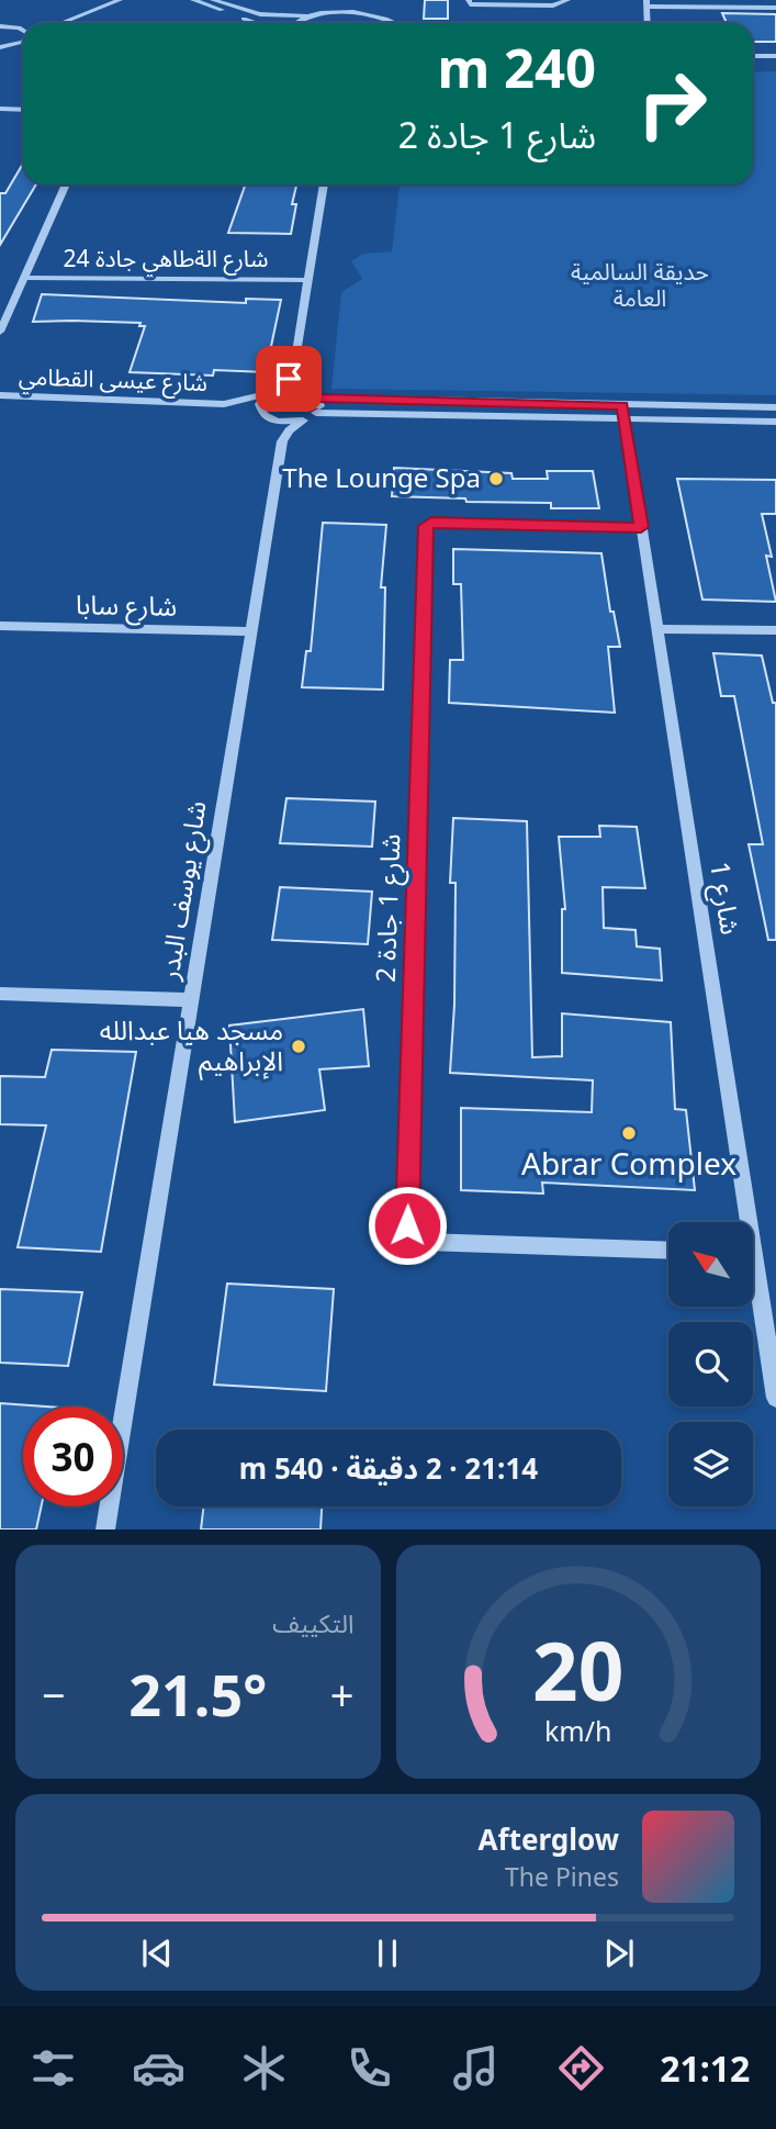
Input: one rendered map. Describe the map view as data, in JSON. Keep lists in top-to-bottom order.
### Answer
{
  "streets": {
    "street": [
      "شارع الةطاهي جادة 24",
      "شارع عيسى القطامي",
      "شارع سابا",
      "شارع يوسف البدر",
      "شارع 1",
      "شارع 1 جادة 2"
    ]
  },
  "crossings": [
    ["شارع سابا", "شارع يوسف البدر"],
    ["شارع 1", "شارع 1 جادة 2"]
  ],
  "parks": ["حديقة السالمية العامة"],
  "places": ["The Lounge Spa", "مسجد هيا عبدالله الإبراهيم", "Abrar Complex"],
  "north": "top left",
  "page": {
    "turn": ["240 m", "شارع 1 جادة 2"],
    "limit": "30",
    "trip": "21:14 · 2 دقيقة · 540 m",
    "tile": "التكييف",
    "heat": ["−", "21.5°", "+"],
    "song": ["Afterglow", "The Pines"],
    "tabs": "21:12",
    "gauge": ["20", "km/h"]
  }
}
